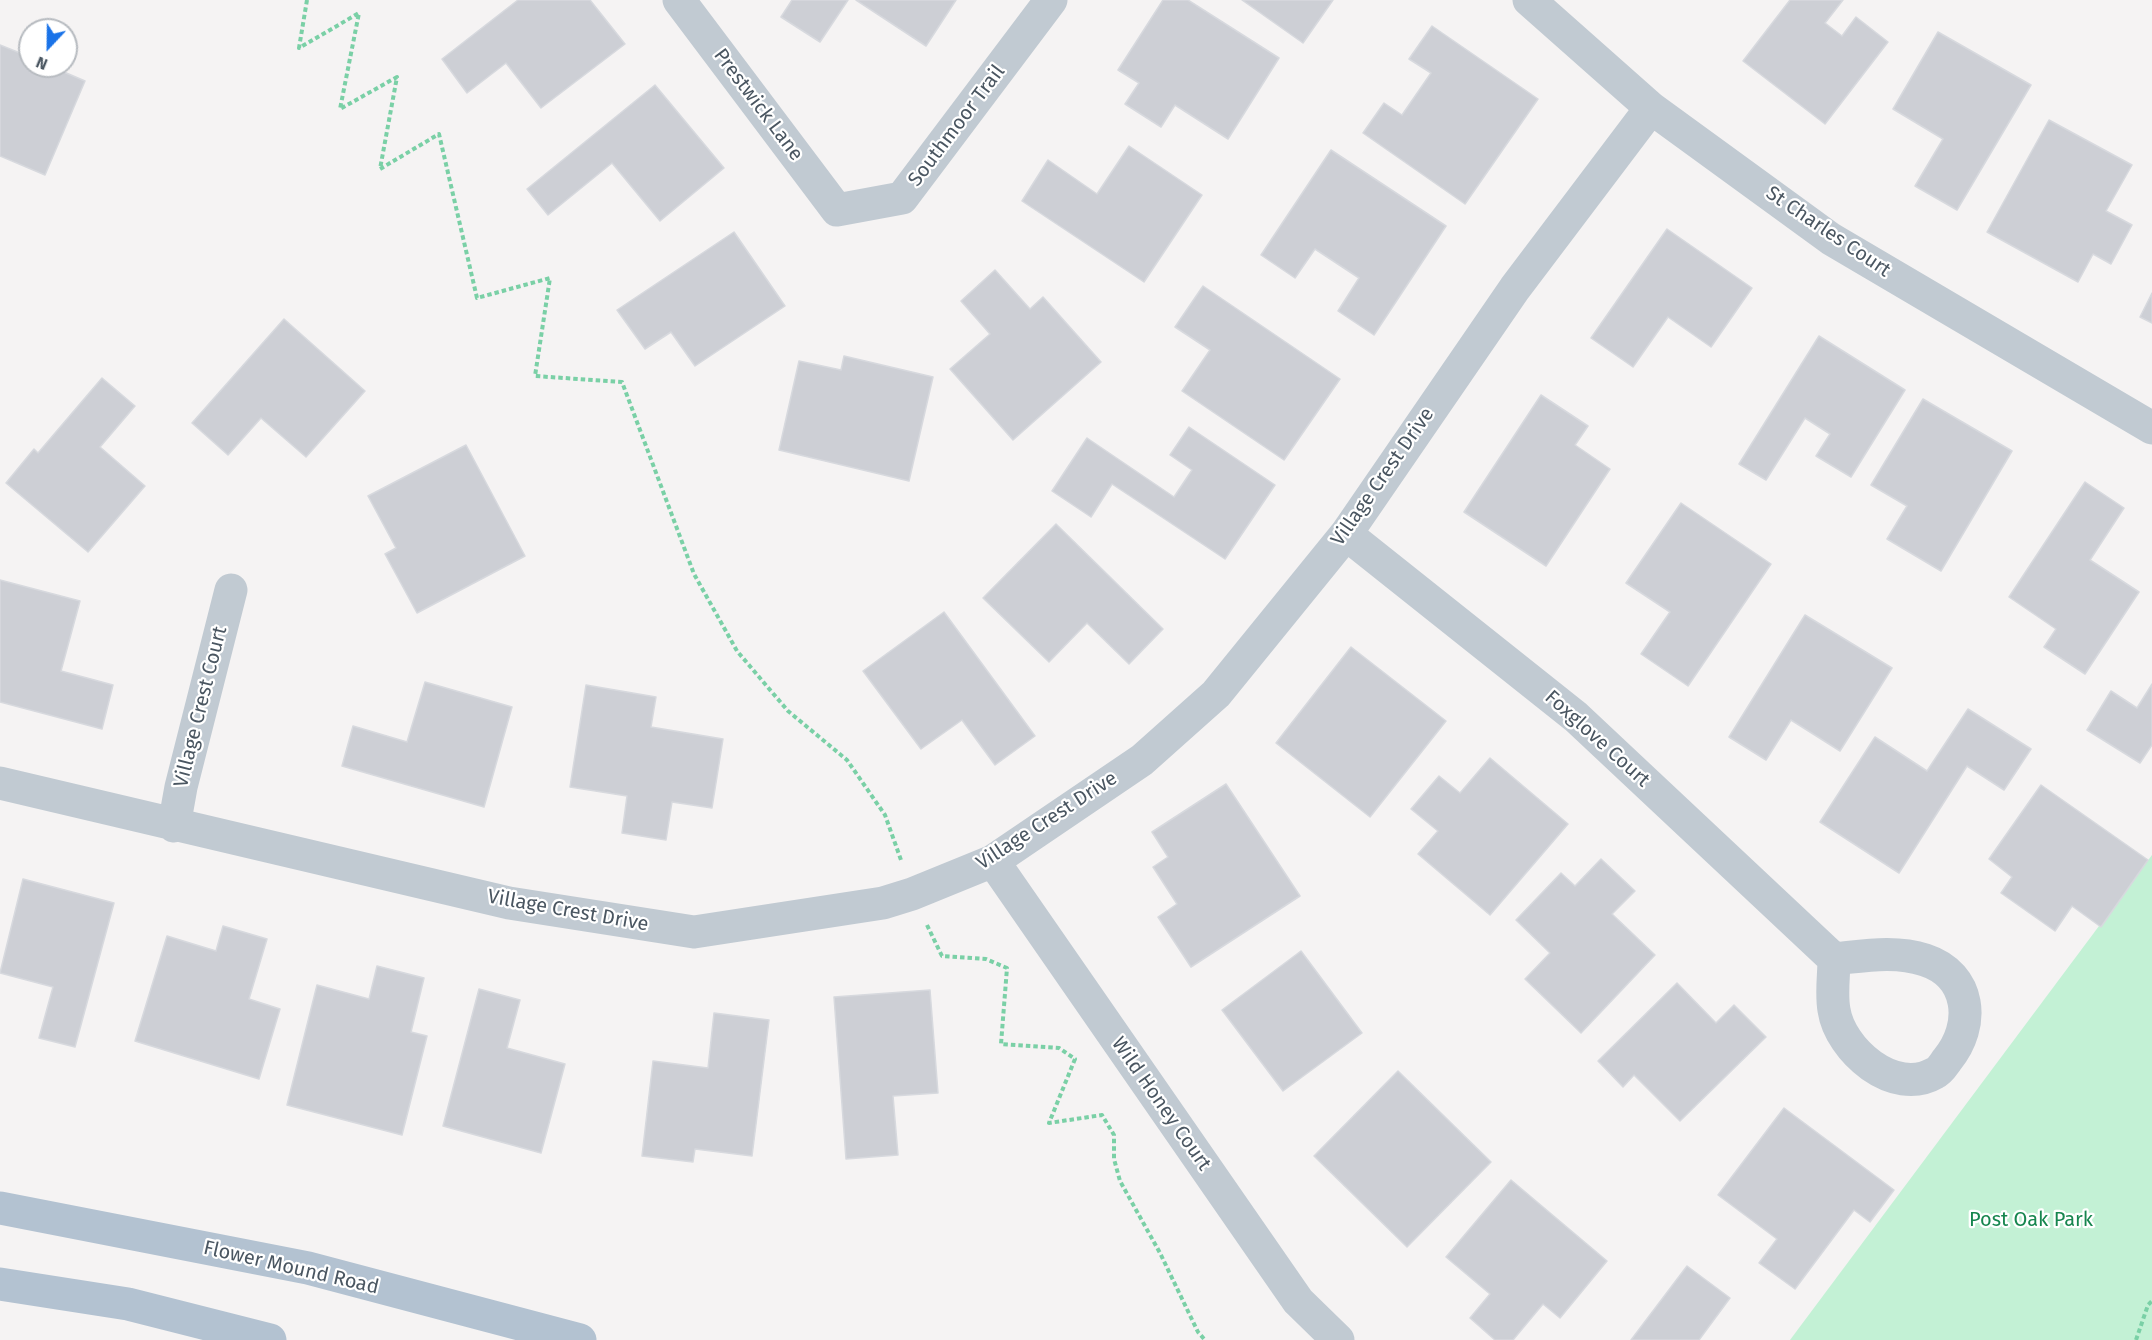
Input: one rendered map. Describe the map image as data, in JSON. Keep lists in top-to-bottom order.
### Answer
{
  "streets": {
    "main road": ["Flower Mound Road"],
    "street": [
      "Prestwick Lane",
      "Southmoor Trail",
      "St Charles Court",
      "Village Crest Drive",
      "Village Crest Court",
      "Foxglove Court",
      "Wild Honey Court"
    ]
  },
  "crossings": [
    ["Prestwick Lane", "Southmoor Trail"],
    ["St Charles Court", "Village Crest Drive"],
    ["Village Crest Drive", "Village Crest Court"],
    ["Village Crest Drive", "Foxglove Court"],
    ["Village Crest Drive", "Wild Honey Court"]
  ],
  "parks": ["Post Oak Park"],
  "north": "bottom"
}
